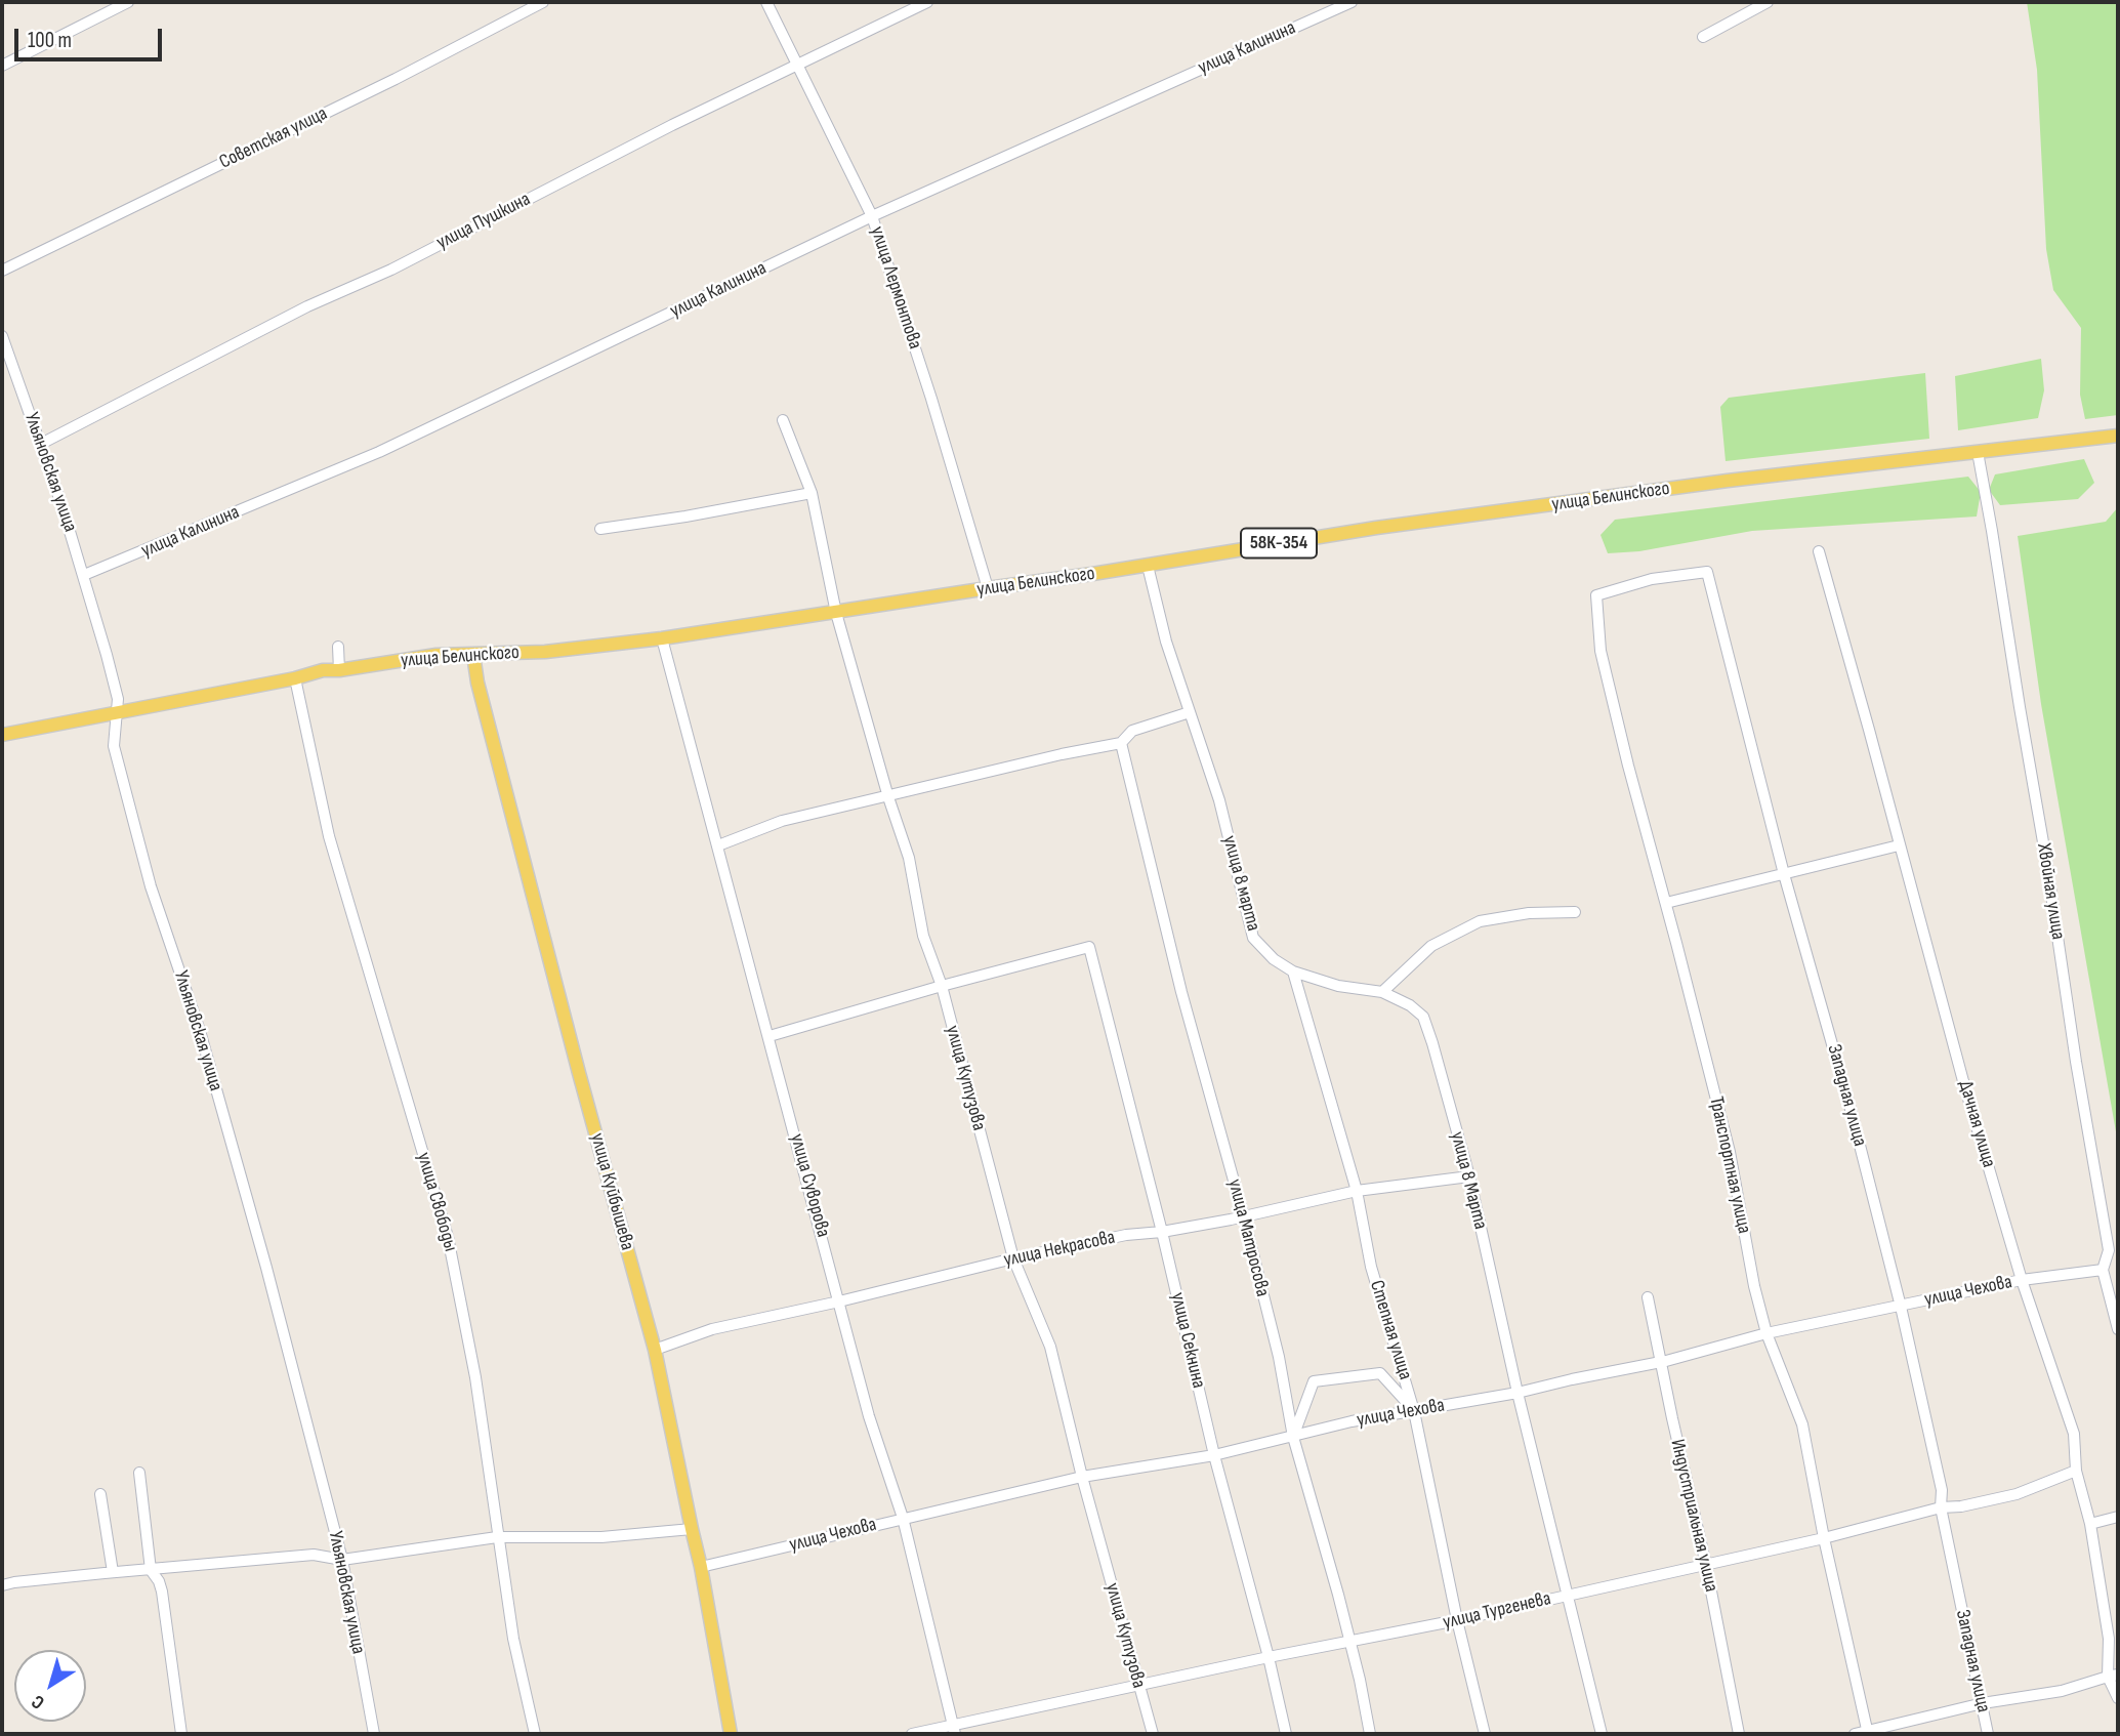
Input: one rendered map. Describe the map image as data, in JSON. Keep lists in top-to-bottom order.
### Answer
{
  "streets": {
    "main road": ["улица Белинского", "58К-354", "улица Куйбышева"],
    "street": [
      "улица Калинина",
      "Советская улица",
      "улица Пушкина",
      "улица Лермонтова",
      "Ульяновская улица",
      "улица 8 марта",
      "Хвойная улица",
      "улица Кутузова",
      "Западная улица",
      "Дачная улица",
      "Транспортная улица",
      "улица 8 Марта",
      "улица Суворова",
      "улица Свободы",
      "улица Матросова",
      "улица Некрасова",
      "улица Чехова",
      "Степная улица",
      "улица Секнина",
      "Индустриальная улица",
      "улица Тургенева"
    ]
  },
  "crossings": [
    ["улица Калинина", "улица Лермонтова"],
    ["улица Калинина", "Ульяновская улица"],
    ["улица Пушкина", "улица Лермонтова"],
    ["улица Пушкина", "Ульяновская улица"],
    ["улица Лермонтова", "улица Белинского"],
    ["Ульяновская улица", "улица Белинского"],
    ["улица Белинского", "улица 8 марта"],
    ["улица Белинского", "Хвойная улица"],
    ["улица Белинского", "улица Кутузова"],
    ["улица Белинского", "улица Суворова"],
    ["улица Белинского", "улица Куйбышева"],
    ["улица Белинского", "улица Свободы"],
    ["улица 8 марта", "улица 8 Марта"],
    ["улица 8 марта", "Степная улица"],
    ["Хвойная улица", "улица Чехова"],
    ["улица Кутузова", "улица Некрасова"],
    ["улица Кутузова", "улица Чехова"],
    ["улица Кутузова", "улица Секнина"],
    ["улица Кутузова", "улица Тургенева"],
    ["Западная улица", "Транспортная улица"],
    ["Западная улица", "улица Чехова"],
    ["Западная улица", "улица Тургенева"],
    ["Дачная улица", "улица Чехова"],
    ["Дачная улица", "улица Тургенева"],
    ["Транспортная улица", "улица Чехова"],
    ["Транспортная улица", "улица Тургенева"],
    ["улица 8 Марта", "улица Некрасова"],
    ["улица 8 Марта", "улица Чехова"],
    ["улица Суворова", "улица Некрасова"],
    ["улица Суворова", "улица Чехова"],
    ["улица Суворова", "улица Тургенева"],
    ["улица Куйбышева", "улица Некрасова"],
    ["улица Куйбышева", "улица Чехова"],
    ["улица Матросова", "улица Некрасова"],
    ["улица Матросова", "улица Чехова"],
    ["улица Матросова", "улица Тургенева"],
    ["улица Некрасова", "Степная улица"],
    ["улица Некрасова", "улица Секнина"],
    ["улица Чехова", "Степная улица"],
    ["улица Чехова", "улица Секнина"],
    ["улица Чехова", "Индустриальная улица"],
    ["Степная улица", "улица Тургенева"],
    ["улица Секнина", "улица Тургенева"],
    ["Индустриальная улица", "улица Тургенева"]
  ],
  "scale_bar": "100 m",
  "north": "bottom left"
}
